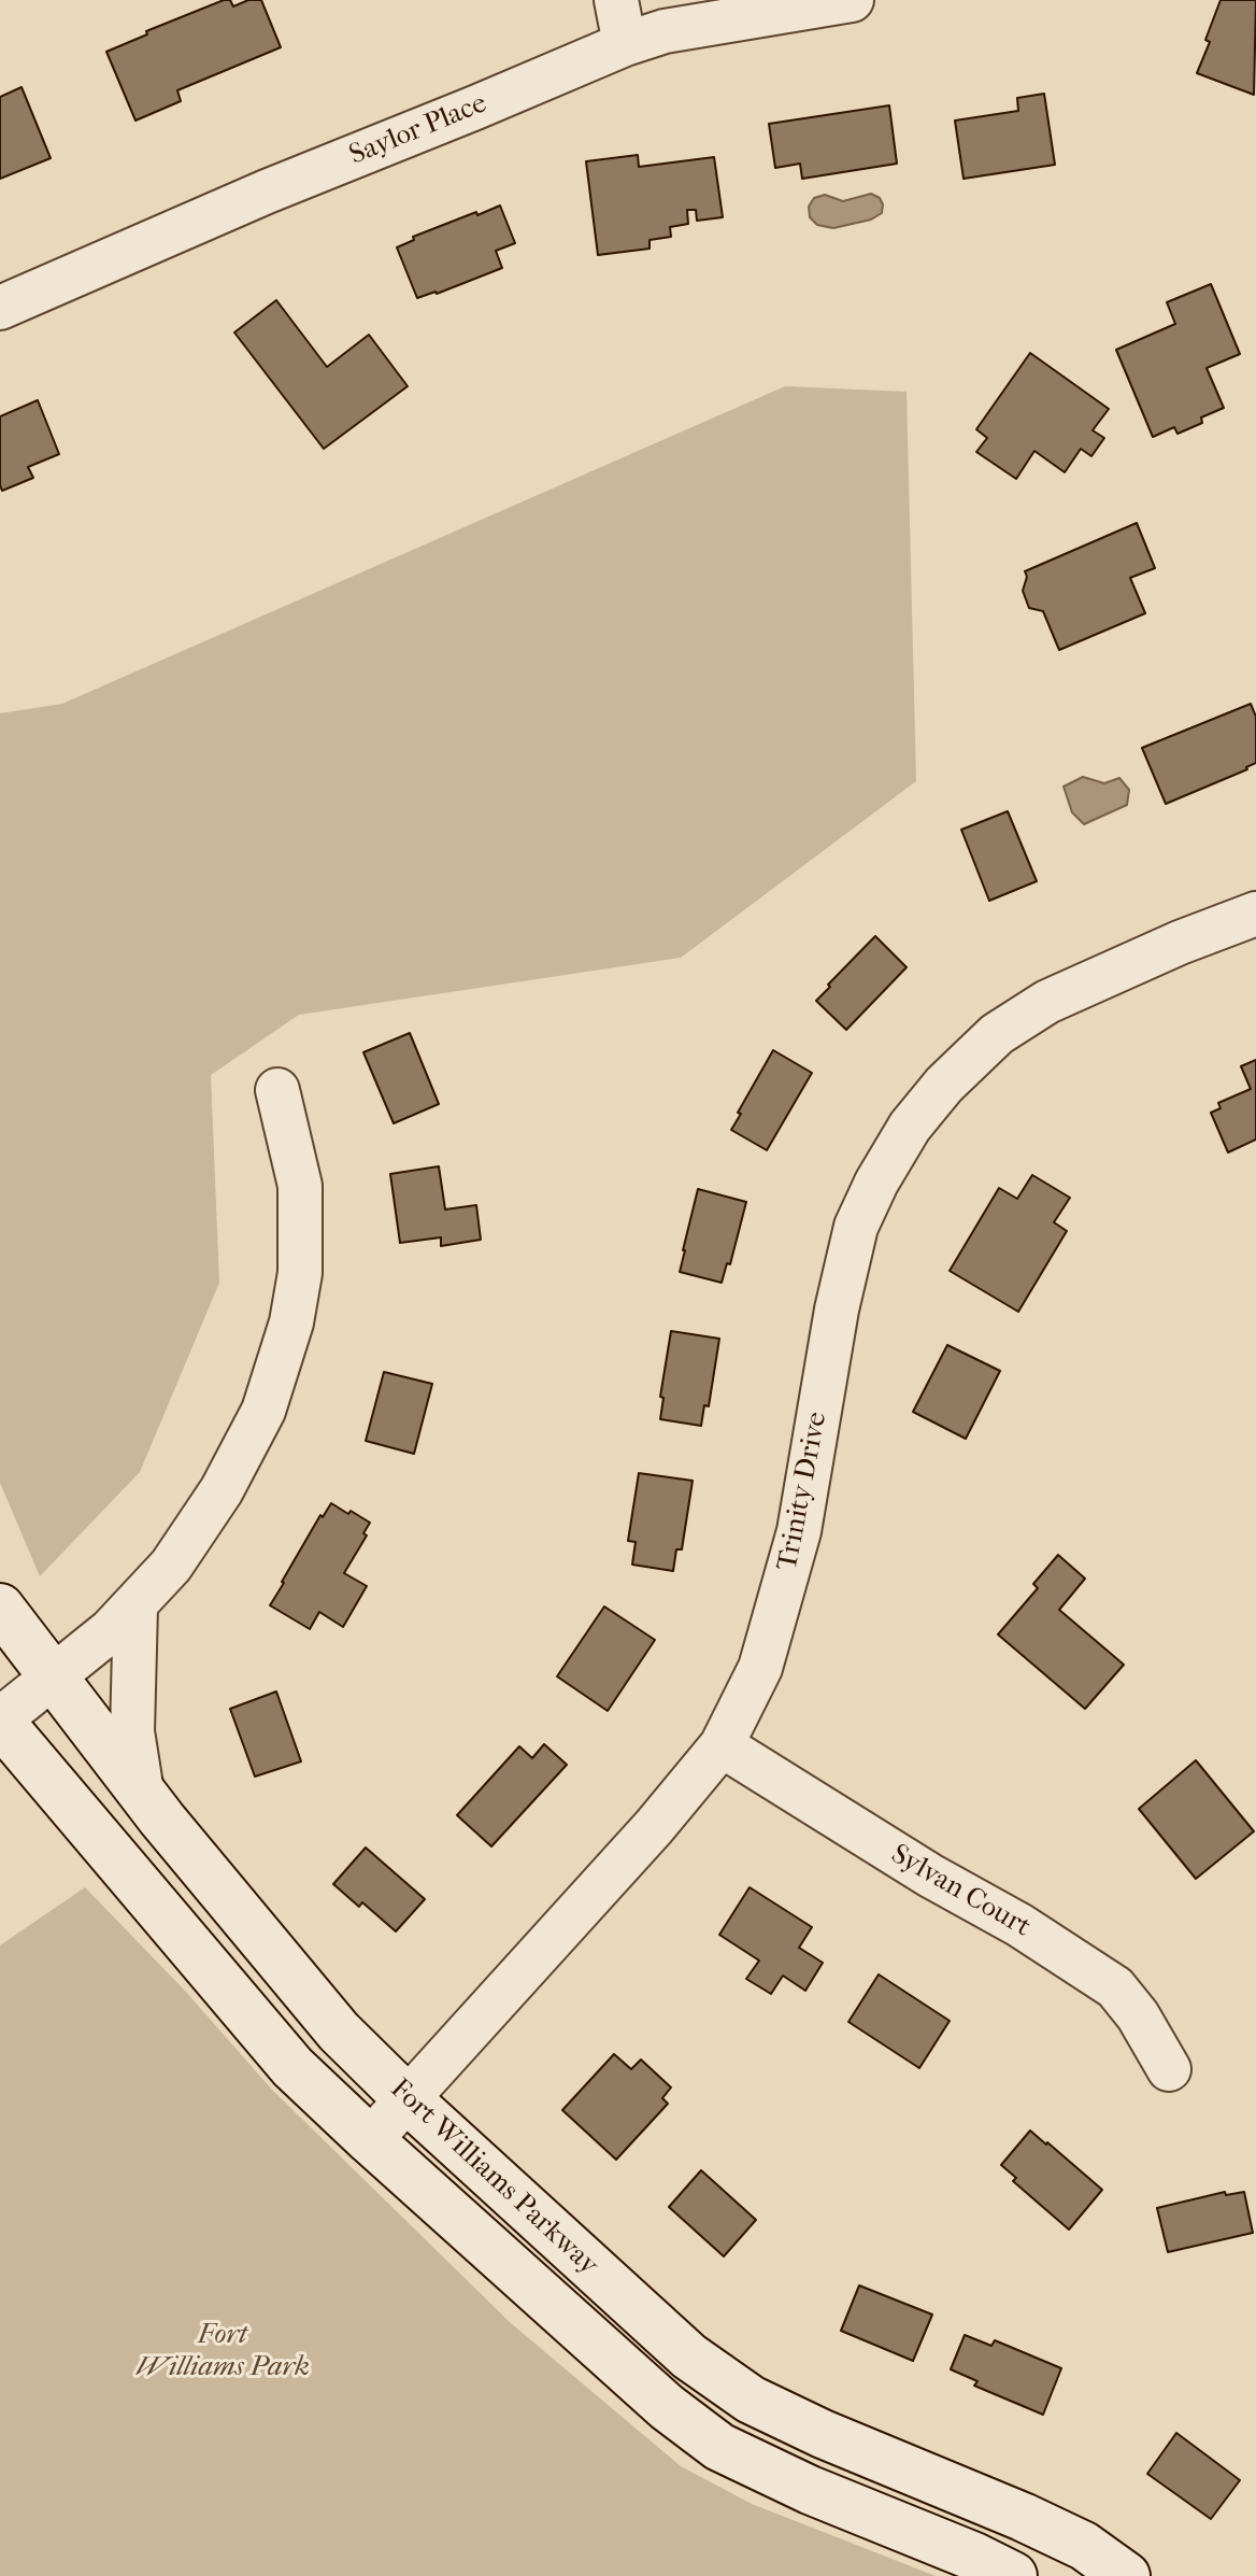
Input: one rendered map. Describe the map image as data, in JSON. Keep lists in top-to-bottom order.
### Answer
{
  "streets": {
    "street": [
      "Saylor Place",
      "Trinity Drive",
      "Sylvan Court",
      "Fort Williams Parkway"
    ]
  },
  "crossings": [
    ["Trinity Drive", "Sylvan Court"],
    ["Trinity Drive", "Fort Williams Parkway"]
  ],
  "parks": ["Fort Williams Park"]
}
